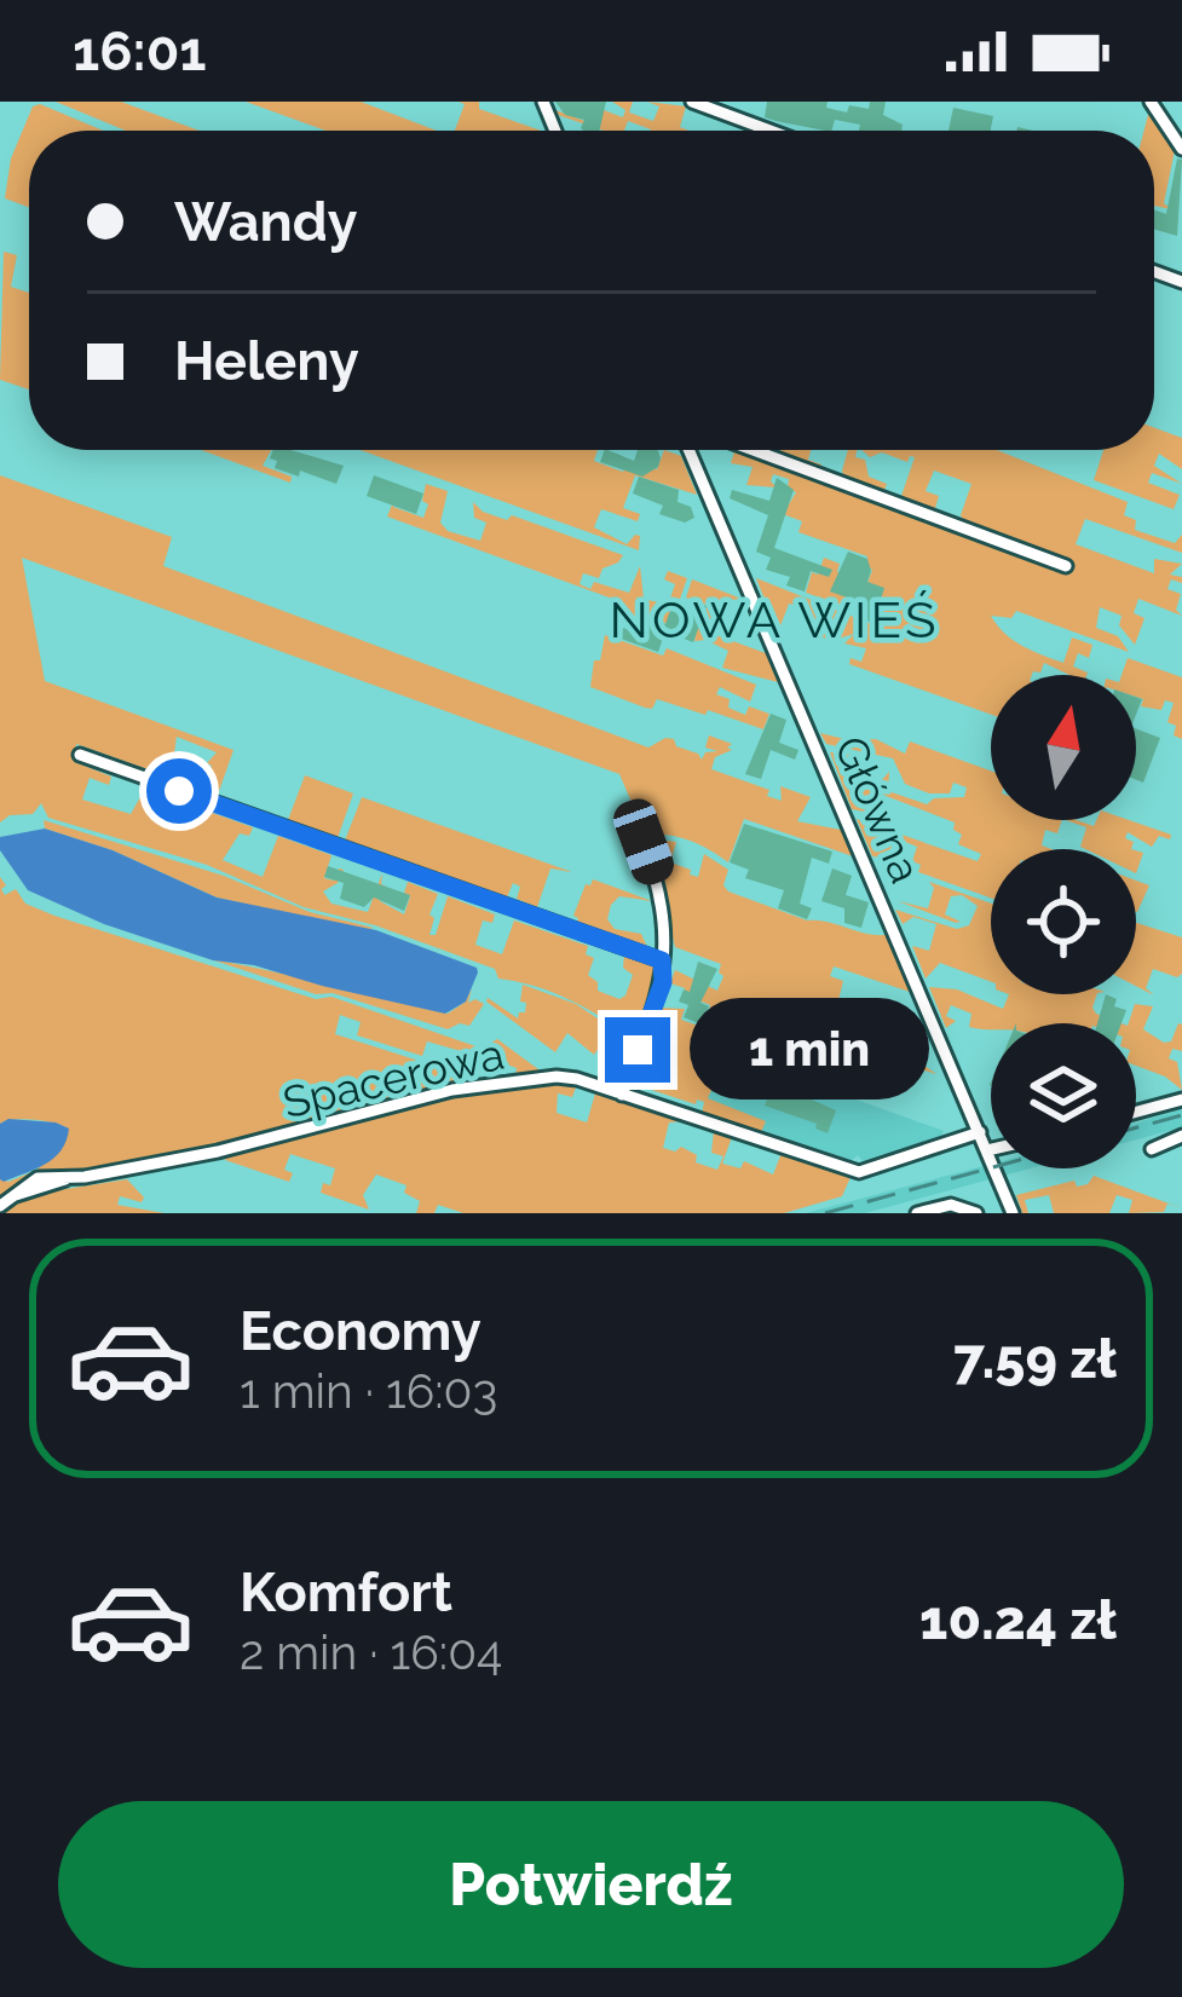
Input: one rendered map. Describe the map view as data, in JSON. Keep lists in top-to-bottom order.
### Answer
{
  "streets": {
    "street": ["Główna", "Spacerowa"]
  },
  "crossings": [
    ["Główna", "Spacerowa"]
  ],
  "districts": ["NOWA WIEŚ"],
  "north": "top",
  "page": {
    "status": "16:01",
    "banner": ["Wandy", "Heleny"],
    "bubble": "1 min",
    "list": [
      {
        "name": "Economy",
        "note": "1 min · 16:03",
        "value": "7.59 zł"
      },
      {
        "name": "Komfort",
        "note": "2 min · 16:04",
        "value": "10.24 zł"
      }
    ],
    "buttons": "Potwierdź"
  }
}
